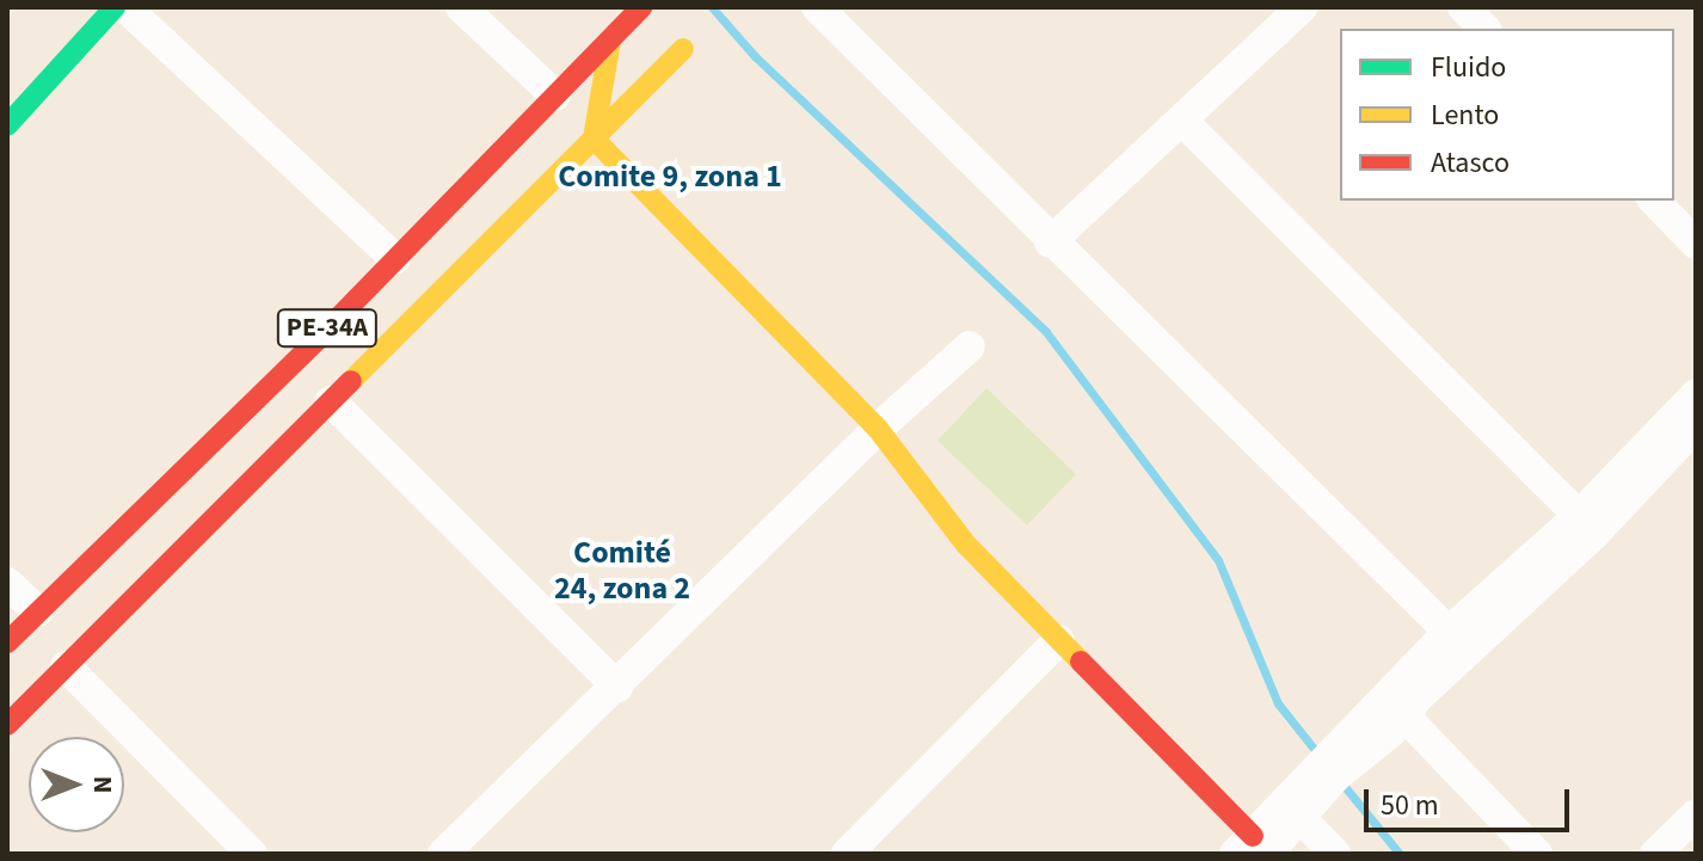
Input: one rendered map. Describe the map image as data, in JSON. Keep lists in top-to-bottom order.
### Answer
{
  "streets": {
    "main road": ["PE-34A"]
  },
  "districts": ["Comite 9, zona 1", "Comité 24, zona 2"],
  "legend": ["Fluido", "Lento", "Atasco"],
  "scale_bar": "50 m",
  "north": "right"
}
